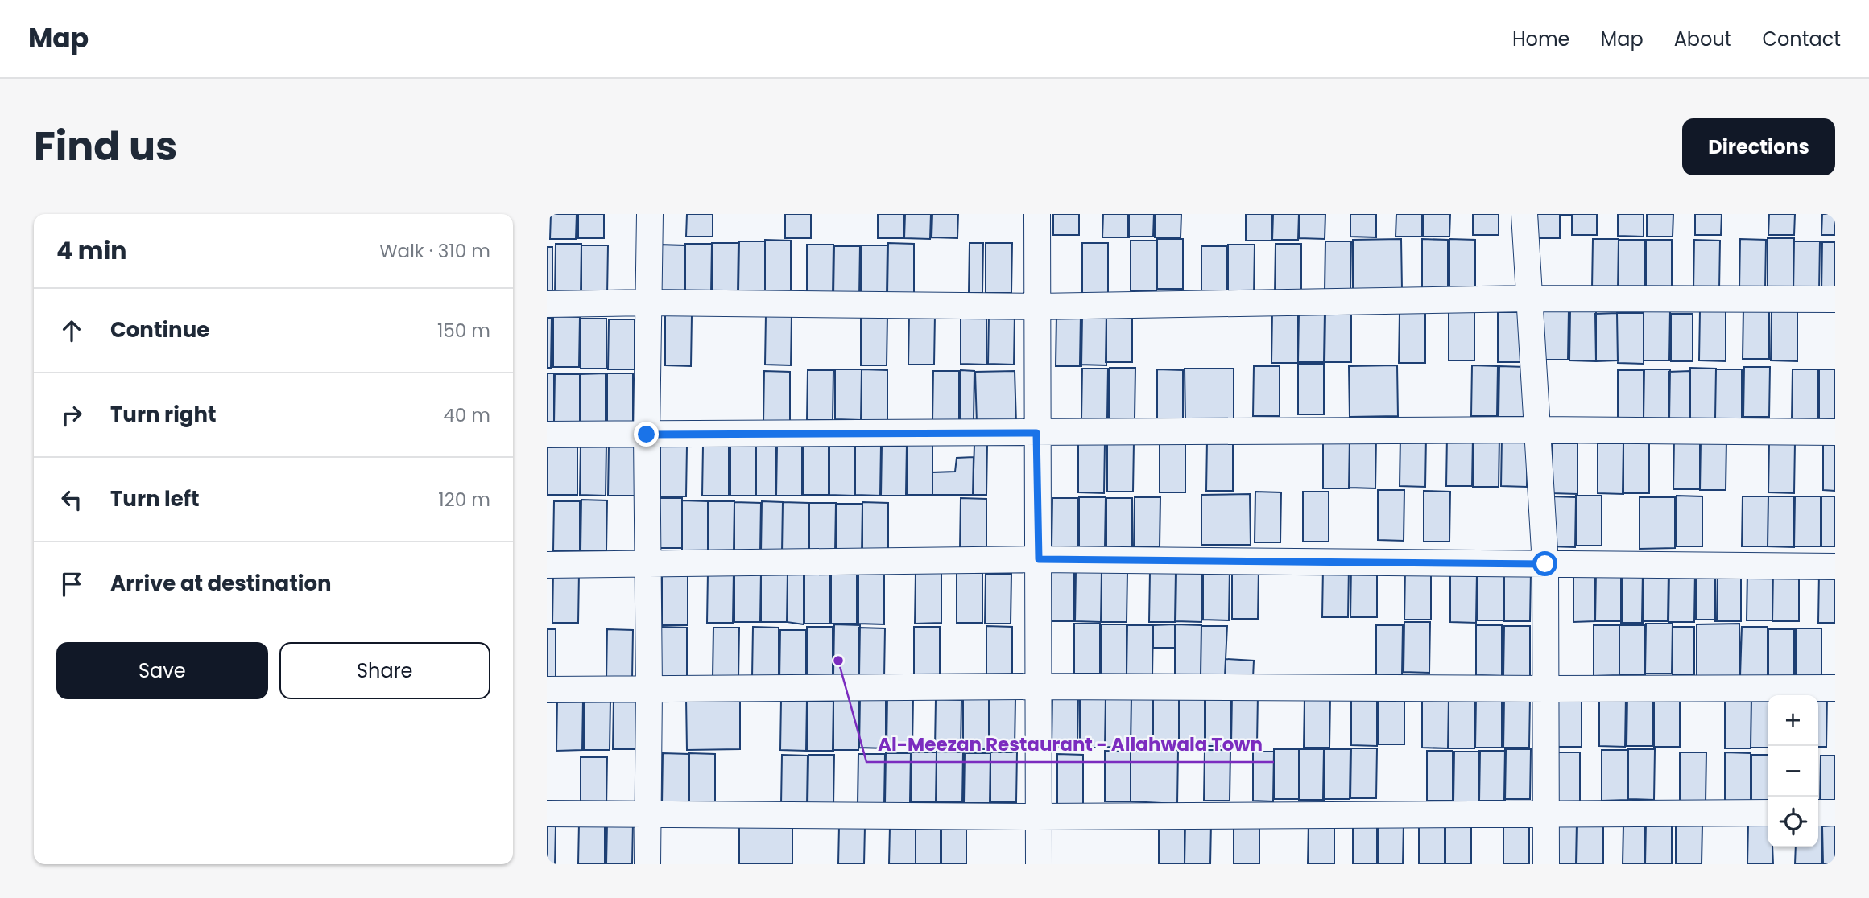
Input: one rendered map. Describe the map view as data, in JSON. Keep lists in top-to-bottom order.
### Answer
{
  "places": ["Al-Meezan Restaurant - Allahwala Town"],
  "page": {
    "header": "Map",
    "nav": [
      "Home",
      "Map",
      "About",
      "Contact"
    ],
    "title": "Find us",
    "buttons": [
      "Directions",
      ["Save", "Share"]
    ],
    "heading": ["4 min", "Walk · 310 m"],
    "list": [
      ["Continue", "150 m"],
      ["Turn right", "40 m"],
      ["Turn left", "120 m"],
      "Arrive at destination"
    ],
    "map_buttons": ["+", "−"]
  }
}
